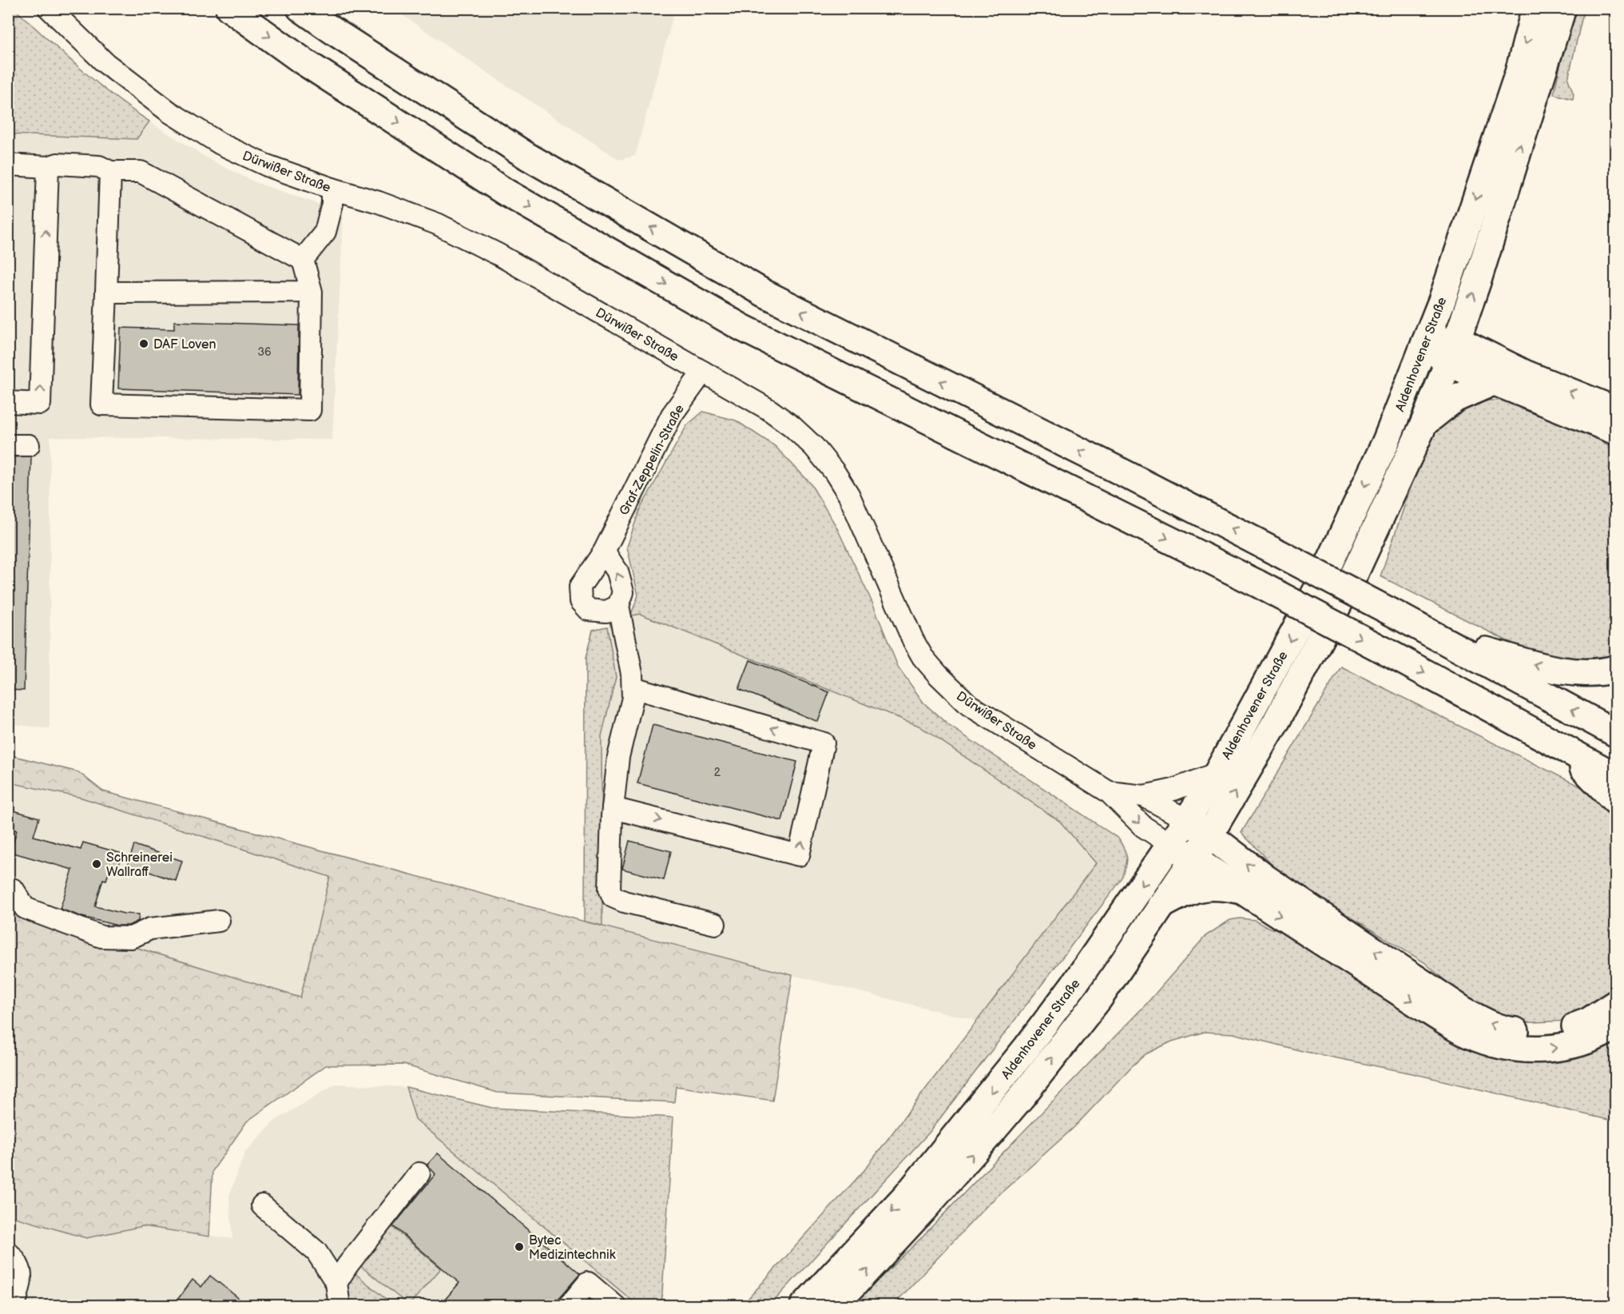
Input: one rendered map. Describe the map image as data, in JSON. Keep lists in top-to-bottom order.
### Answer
{
  "streets": {
    "main road": ["Aldenhovener Straße"],
    "street": ["Dürwißer Straße", "Graf-Zeppelin-Straße"]
  },
  "crossings": [
    ["Dürwißer Straße", "Aldenhovener Straße"],
    ["Dürwißer Straße", "Graf-Zeppelin-Straße"]
  ],
  "places": ["DAF Loven", "Schreinerei Wallraff", "Bytec Medizintechnik"],
  "house_numbers": ["36", "2"]
}
